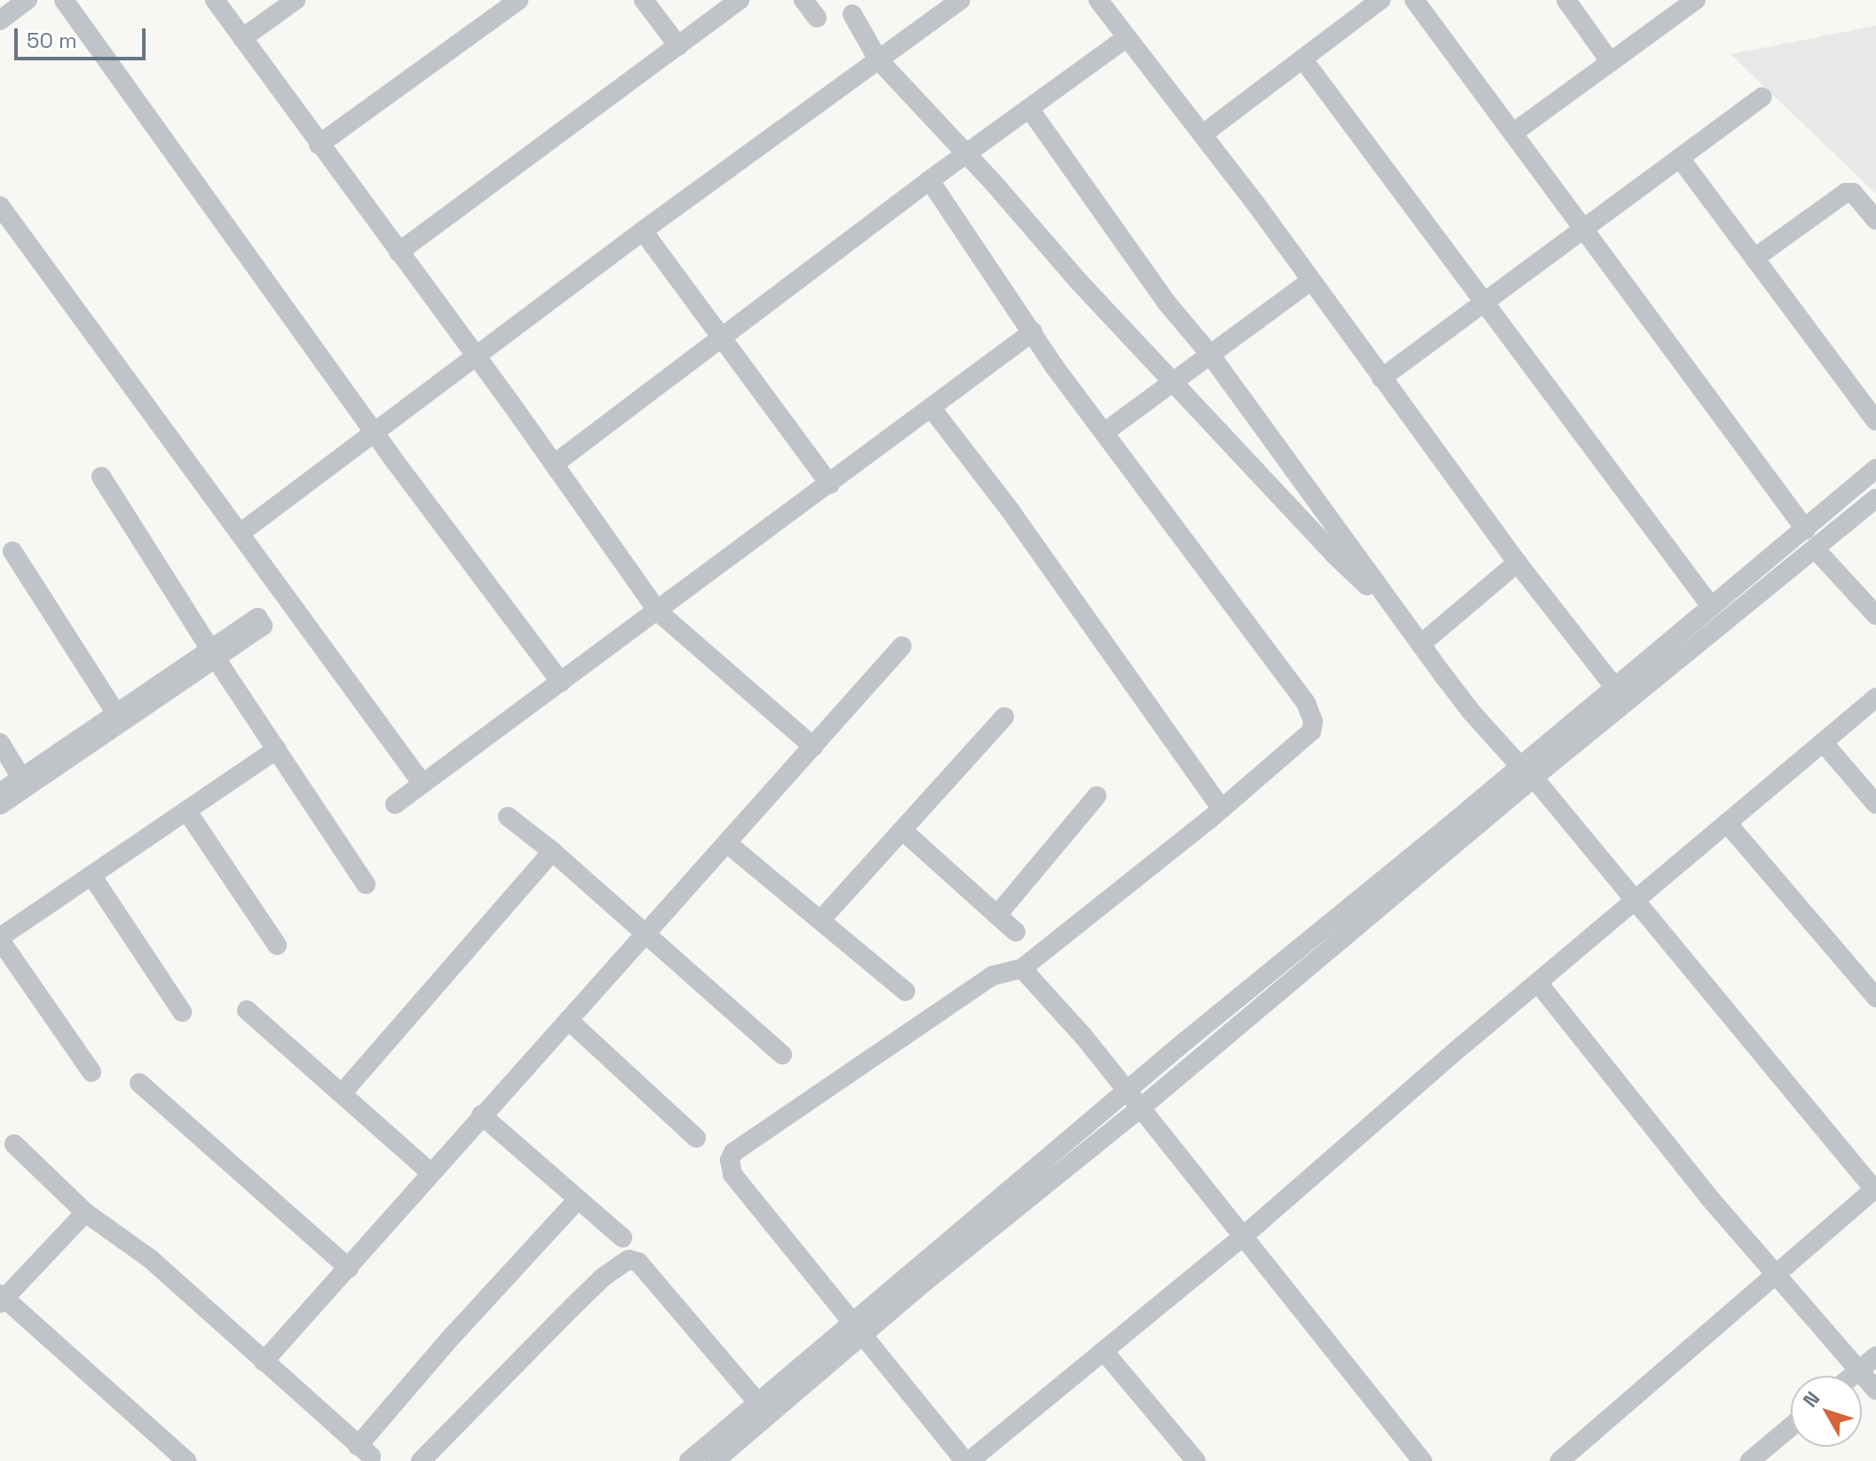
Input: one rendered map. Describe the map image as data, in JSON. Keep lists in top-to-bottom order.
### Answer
{
  "scale_bar": "50 m",
  "north": "top left"
}
